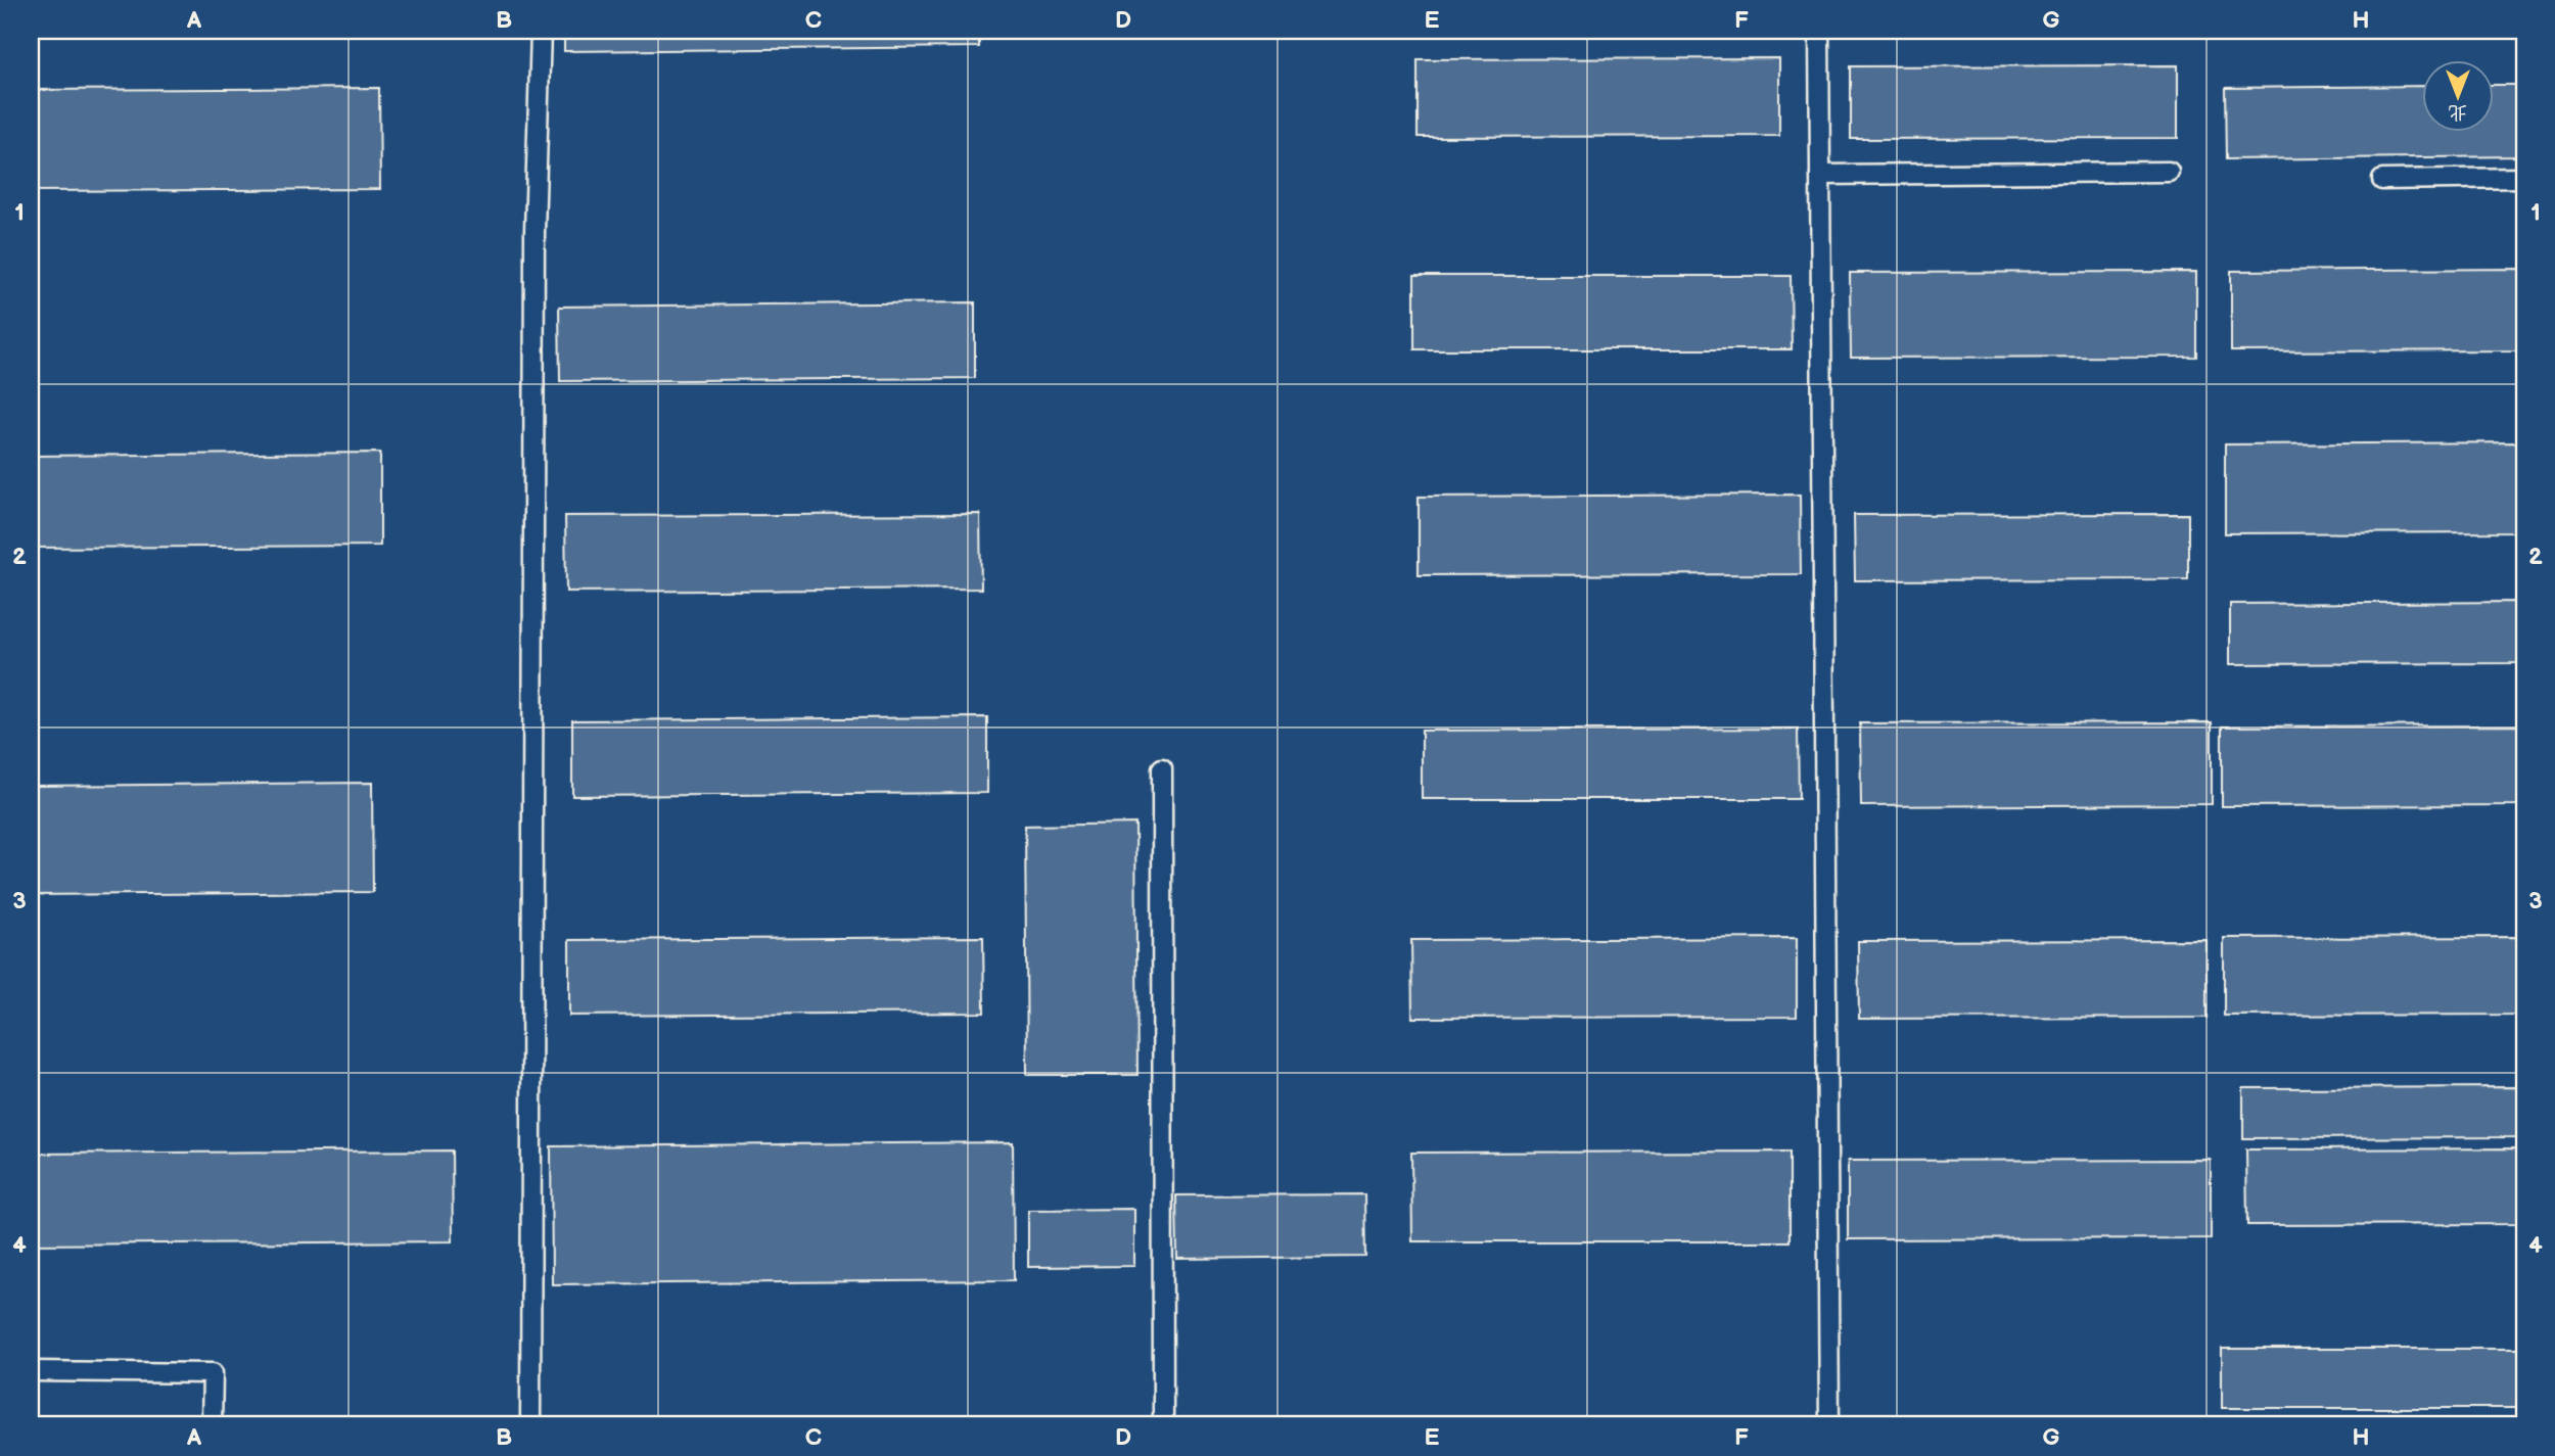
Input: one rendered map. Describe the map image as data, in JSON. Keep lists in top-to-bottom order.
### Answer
{
  "north": "bottom",
  "grid": {
    "columns": [
      "A",
      "B",
      "C",
      "D",
      "E",
      "F",
      "G",
      "H"
    ],
    "rows": [
      "1",
      "2",
      "3",
      "4"
    ]
  }
}
